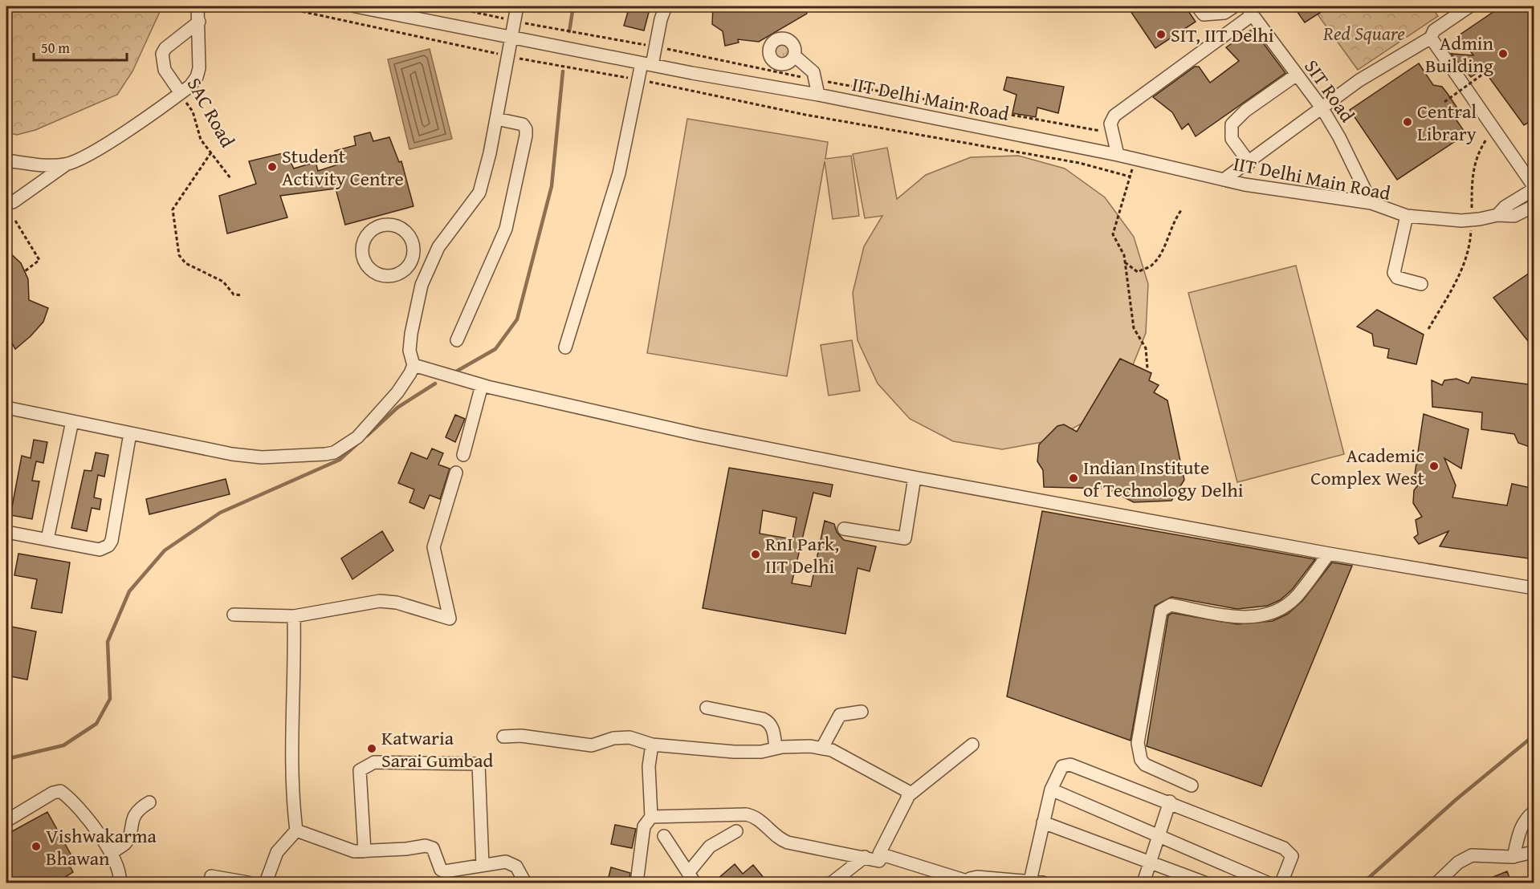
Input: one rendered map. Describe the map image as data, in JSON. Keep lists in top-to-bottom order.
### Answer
{
  "streets": {
    "street": ["SIT Road", "IIT Delhi Main Road", "SAC Road"]
  },
  "crossings": [
    ["SIT Road", "IIT Delhi Main Road"]
  ],
  "parks": ["Red Square"],
  "places": [
    "SIT, IIT Delhi",
    "Admin Building",
    "Central Library",
    "Student Activity Centre",
    "Academic Complex West",
    "Indian Institute of Technology Delhi",
    "RnI Park, IIT Delhi",
    "Katwaria Sarai Gumbad",
    "Vishwakarma Bhawan"
  ],
  "scale_bar": "50 m"
}
